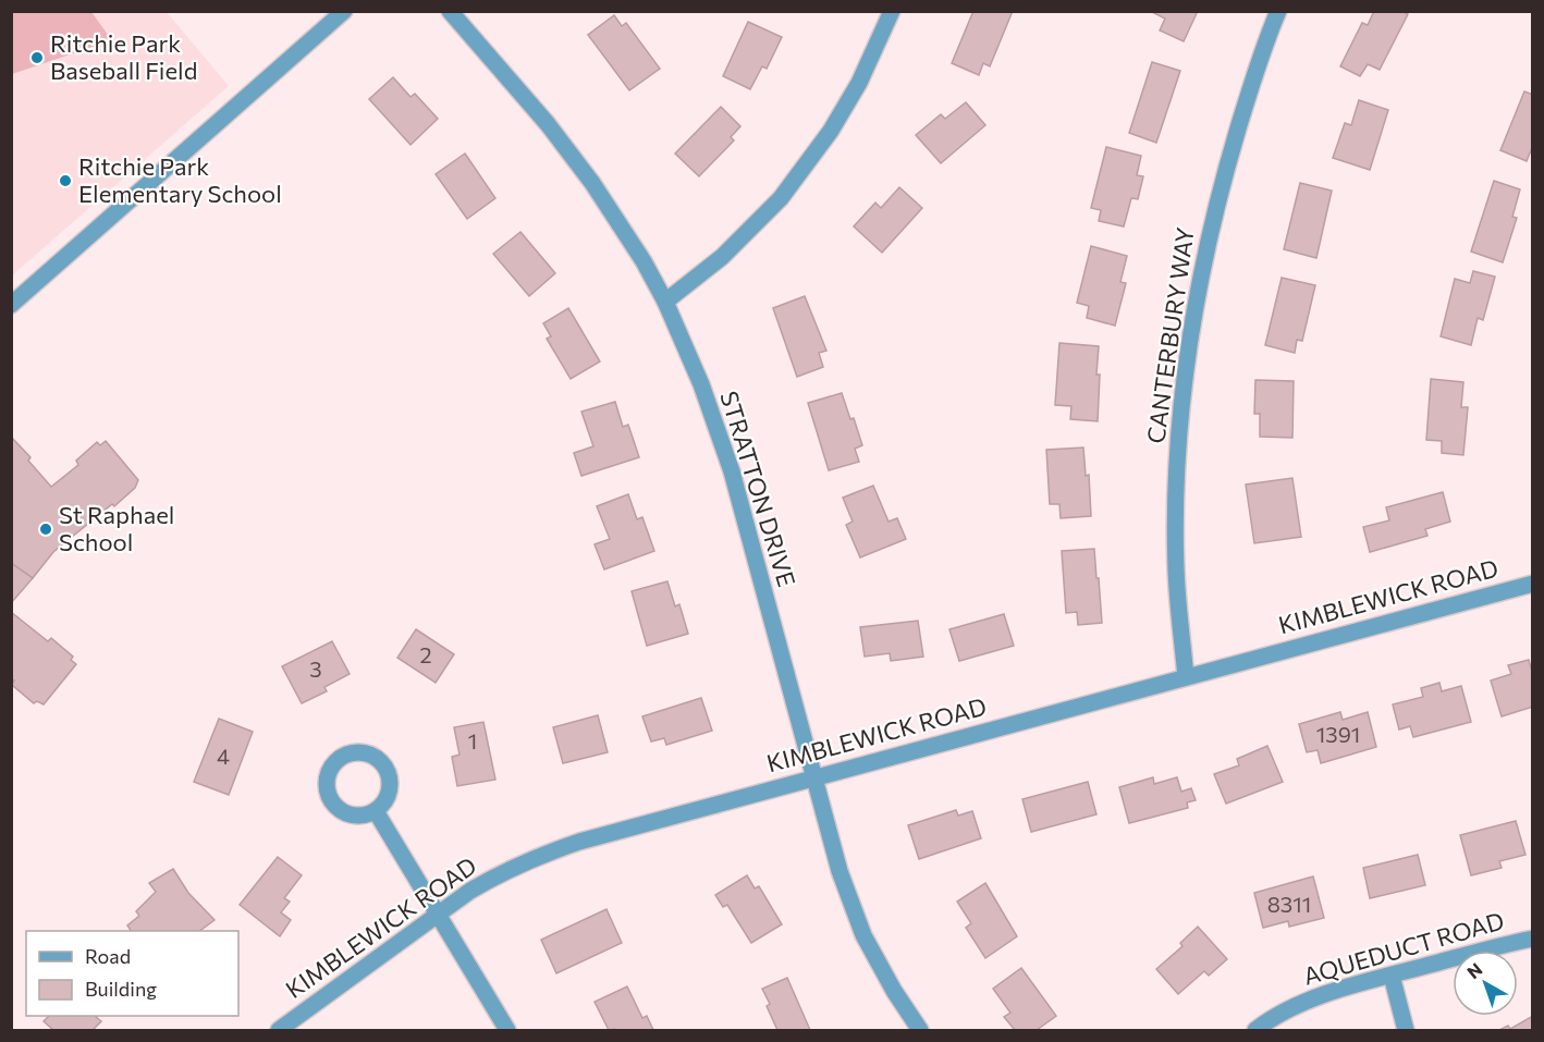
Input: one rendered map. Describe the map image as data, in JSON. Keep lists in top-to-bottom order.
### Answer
{
  "streets": {
    "street": [
      "CANTERBURY WAY",
      "STRATTON DRIVE",
      "KIMBLEWICK ROAD",
      "AQUEDUCT ROAD"
    ]
  },
  "crossings": [
    ["CANTERBURY WAY", "KIMBLEWICK ROAD"],
    ["STRATTON DRIVE", "KIMBLEWICK ROAD"]
  ],
  "places": ["Ritchie Park Baseball Field", "Ritchie Park Elementary School", "St Raphael School"],
  "house_numbers": [
    "2",
    "3",
    "1391",
    "1",
    "4",
    "8311"
  ],
  "legend": ["Road", "Building"],
  "north": "top left"
}
